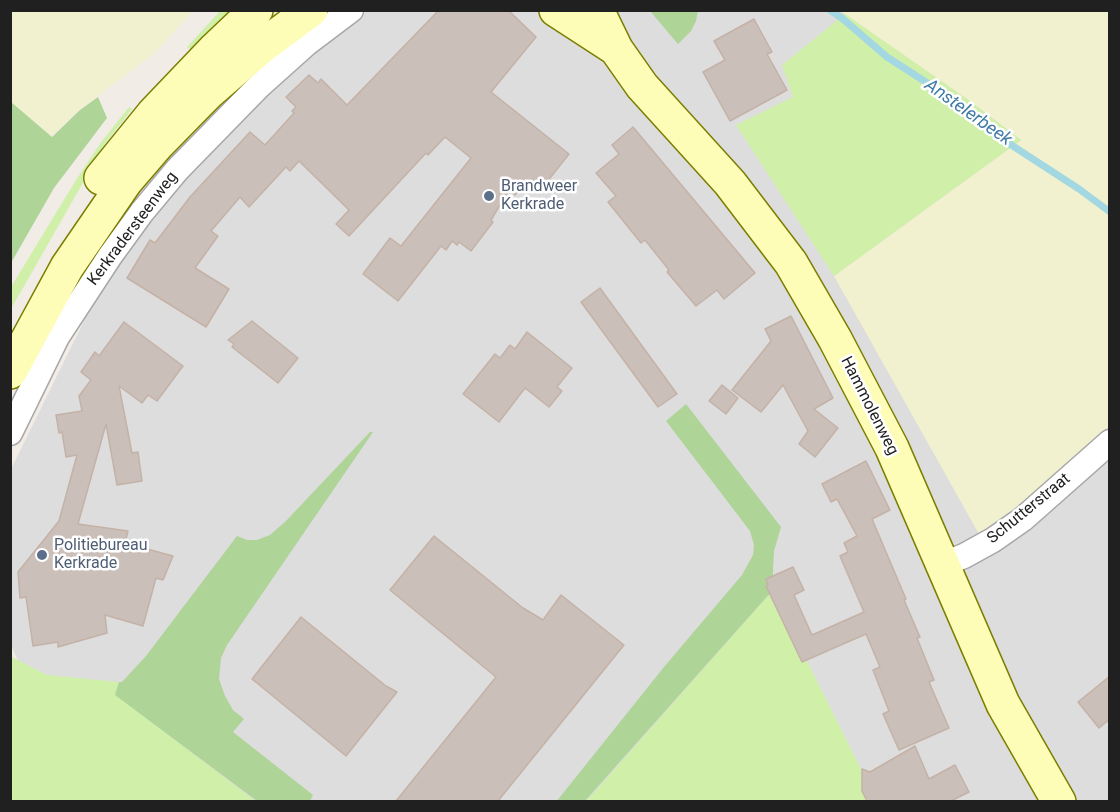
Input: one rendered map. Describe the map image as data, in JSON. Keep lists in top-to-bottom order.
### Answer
{
  "streets": {
    "street": ["Kerkradersteenweg", "Hammolenweg", "Schutterstraat"]
  },
  "crossings": [
    ["Hammolenweg", "Schutterstraat"]
  ],
  "water": ["Anstelerbeek"],
  "places": ["Brandweer Kerkrade", "Politiebureau Kerkrade"]
}
